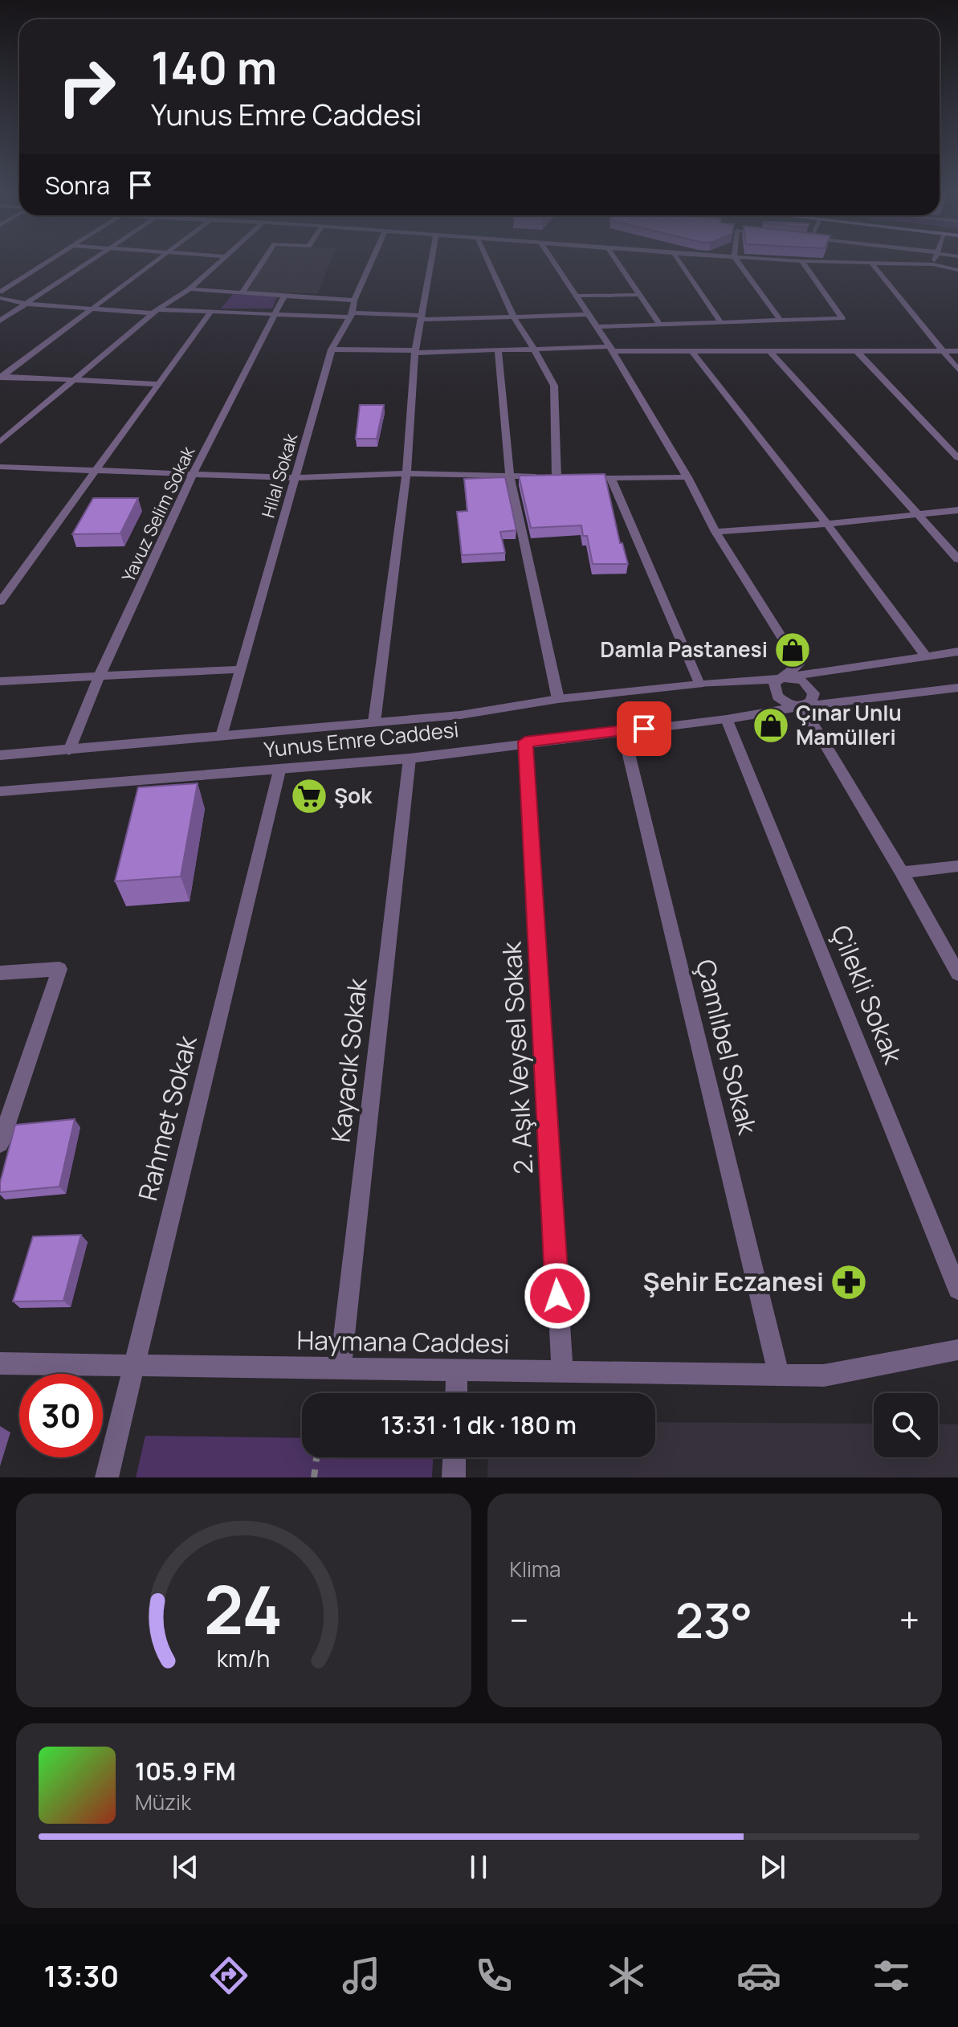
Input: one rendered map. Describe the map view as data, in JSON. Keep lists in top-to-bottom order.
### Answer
{
  "streets": {
    "street": [
      "Hilal Sokak",
      "Yavuz Selim Sokak",
      "Yunus Emre Caddesi",
      "Çilekli Sokak",
      "Çamlıbel Sokak",
      "2. Aşık Veysel Sokak",
      "Kayacık Sokak",
      "Rahmet Sokak",
      "Haymana Caddesi"
    ]
  },
  "crossings": [
    ["Yunus Emre Caddesi", "Çilekli Sokak"],
    ["Yunus Emre Caddesi", "Çamlıbel Sokak"],
    ["Yunus Emre Caddesi", "2. Aşık Veysel Sokak"],
    ["Yunus Emre Caddesi", "Kayacık Sokak"],
    ["Yunus Emre Caddesi", "Rahmet Sokak"],
    ["Çamlıbel Sokak", "Haymana Caddesi"],
    ["2. Aşık Veysel Sokak", "Haymana Caddesi"],
    ["Kayacık Sokak", "Haymana Caddesi"],
    ["Rahmet Sokak", "Haymana Caddesi"]
  ],
  "places": {
    "shop": ["Damla Pastanesi", "Çınar Unlu Mamülleri"],
    "supermarket": ["Şok"],
    "pharmacy": ["Şehir Eczanesi"]
  },
  "page": {
    "turn": ["140 m", "Yunus Emre Caddesi"],
    "then": "Sonra",
    "limit": "30",
    "trip": "13:31 · 1 dk · 180 m",
    "tile": "Klima",
    "heat": ["−", "23°", "+"],
    "song": ["105.9 FM", "Müzik"],
    "tabs": "13:30",
    "gauge": ["24", "km/h"]
  }
}
